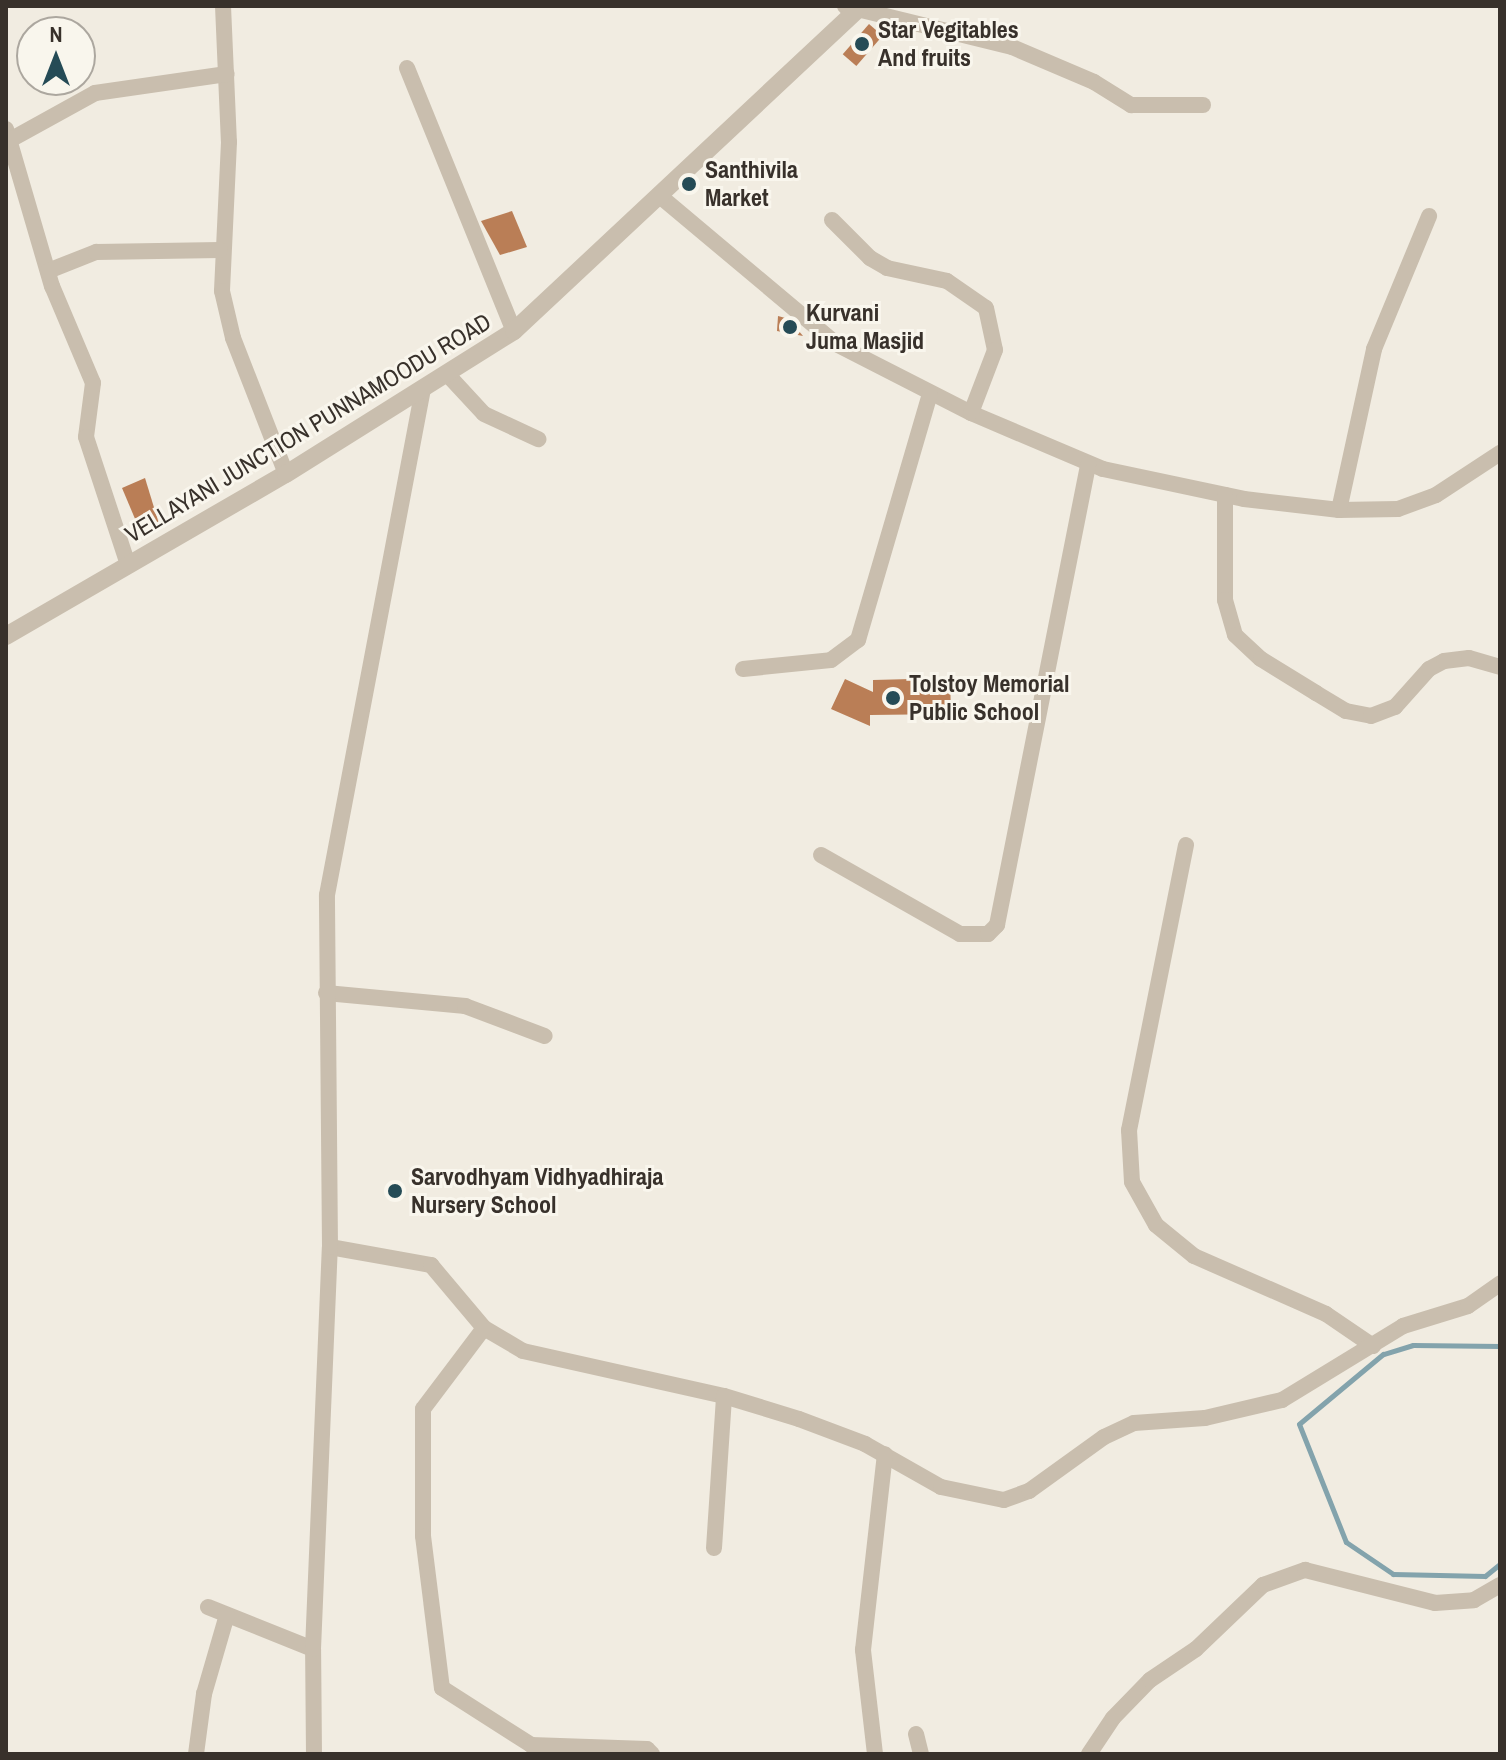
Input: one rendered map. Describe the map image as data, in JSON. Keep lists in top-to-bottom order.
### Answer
{
  "streets": {
    "street": ["VELLAYANI JUNCTION PUNNAMOODU ROAD"]
  },
  "places": [
    "Star Vegitables And fruits",
    "Santhivila Market",
    "Kurvani Juma Masjid",
    "Tolstoy Memorial Public School",
    "Sarvodhyam Vidhyadhiraja Nursery School"
  ],
  "north": "top"
}
